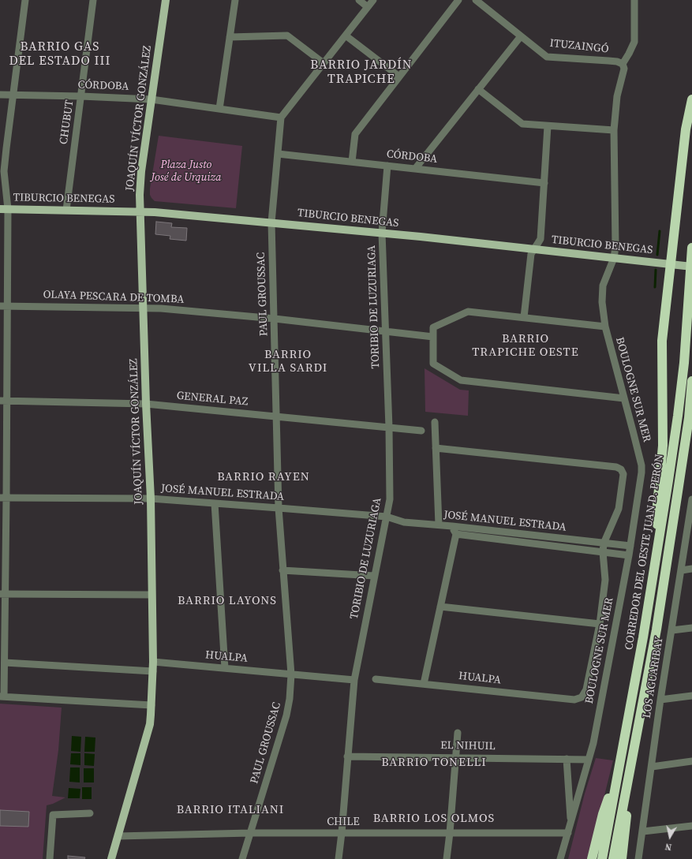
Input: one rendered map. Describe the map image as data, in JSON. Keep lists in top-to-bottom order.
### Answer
{
  "streets": {
    "highway": ["CORREDOR DEL OESTE JUAN D. PERÓN"],
    "main road": ["JOAQUÍN VÍCTOR GONZÁLEZ", "TIBURCIO BENEGAS"],
    "street": [
      "ITUZAINGÓ",
      "CÓRDOBA",
      "CHUBUT",
      "PAUL GROUSSAC",
      "OLAYA PESCARA DE TOMBA",
      "TORIBIO DE LUZURIAGA",
      "BOULOGNE SUR MER",
      "GENERAL PAZ",
      "JOSÉ MANUEL ESTRADA",
      "HUALPA",
      "LOS AGUARIBAY",
      "EL NIHUIL",
      "CHILE"
    ]
  },
  "crossings": [
    ["ITUZAINGÓ", "BOULOGNE SUR MER"],
    ["CÓRDOBA", "JOAQUÍN VÍCTOR GONZÁLEZ"],
    ["CÓRDOBA", "CHUBUT"],
    ["CÓRDOBA", "PAUL GROUSSAC"],
    ["CÓRDOBA", "TORIBIO DE LUZURIAGA"],
    ["JOAQUÍN VÍCTOR GONZÁLEZ", "TIBURCIO BENEGAS"],
    ["JOAQUÍN VÍCTOR GONZÁLEZ", "OLAYA PESCARA DE TOMBA"],
    ["JOAQUÍN VÍCTOR GONZÁLEZ", "GENERAL PAZ"],
    ["JOAQUÍN VÍCTOR GONZÁLEZ", "JOSÉ MANUEL ESTRADA"],
    ["JOAQUÍN VÍCTOR GONZÁLEZ", "HUALPA"],
    ["JOAQUÍN VÍCTOR GONZÁLEZ", "CHILE"],
    ["CHUBUT", "TIBURCIO BENEGAS"],
    ["TIBURCIO BENEGAS", "PAUL GROUSSAC"],
    ["TIBURCIO BENEGAS", "TORIBIO DE LUZURIAGA"],
    ["TIBURCIO BENEGAS", "BOULOGNE SUR MER"],
    ["PAUL GROUSSAC", "OLAYA PESCARA DE TOMBA"],
    ["PAUL GROUSSAC", "GENERAL PAZ"],
    ["PAUL GROUSSAC", "JOSÉ MANUEL ESTRADA"],
    ["PAUL GROUSSAC", "HUALPA"],
    ["PAUL GROUSSAC", "CHILE"],
    ["OLAYA PESCARA DE TOMBA", "TORIBIO DE LUZURIAGA"],
    ["TORIBIO DE LUZURIAGA", "GENERAL PAZ"],
    ["TORIBIO DE LUZURIAGA", "JOSÉ MANUEL ESTRADA"],
    ["TORIBIO DE LUZURIAGA", "HUALPA"],
    ["TORIBIO DE LUZURIAGA", "EL NIHUIL"],
    ["TORIBIO DE LUZURIAGA", "CHILE"],
    ["BOULOGNE SUR MER", "JOSÉ MANUEL ESTRADA"],
    ["BOULOGNE SUR MER", "EL NIHUIL"],
    ["BOULOGNE SUR MER", "CHILE"]
  ],
  "districts": [
    "BARRIO GAS DEL ESTADO III",
    "BARRIO JARDÍN TRAPICHE",
    "BARRIO TRAPICHE OESTE",
    "BARRIO VILLA SARDI",
    "BARRIO RAYEN",
    "BARRIO LAYONS",
    "BARRIO TONELLI",
    "BARRIO ITALIANI",
    "BARRIO LOS OLMOS"
  ],
  "parks": ["Plaza Justo José de Urquiza"],
  "north": "bottom"
}
